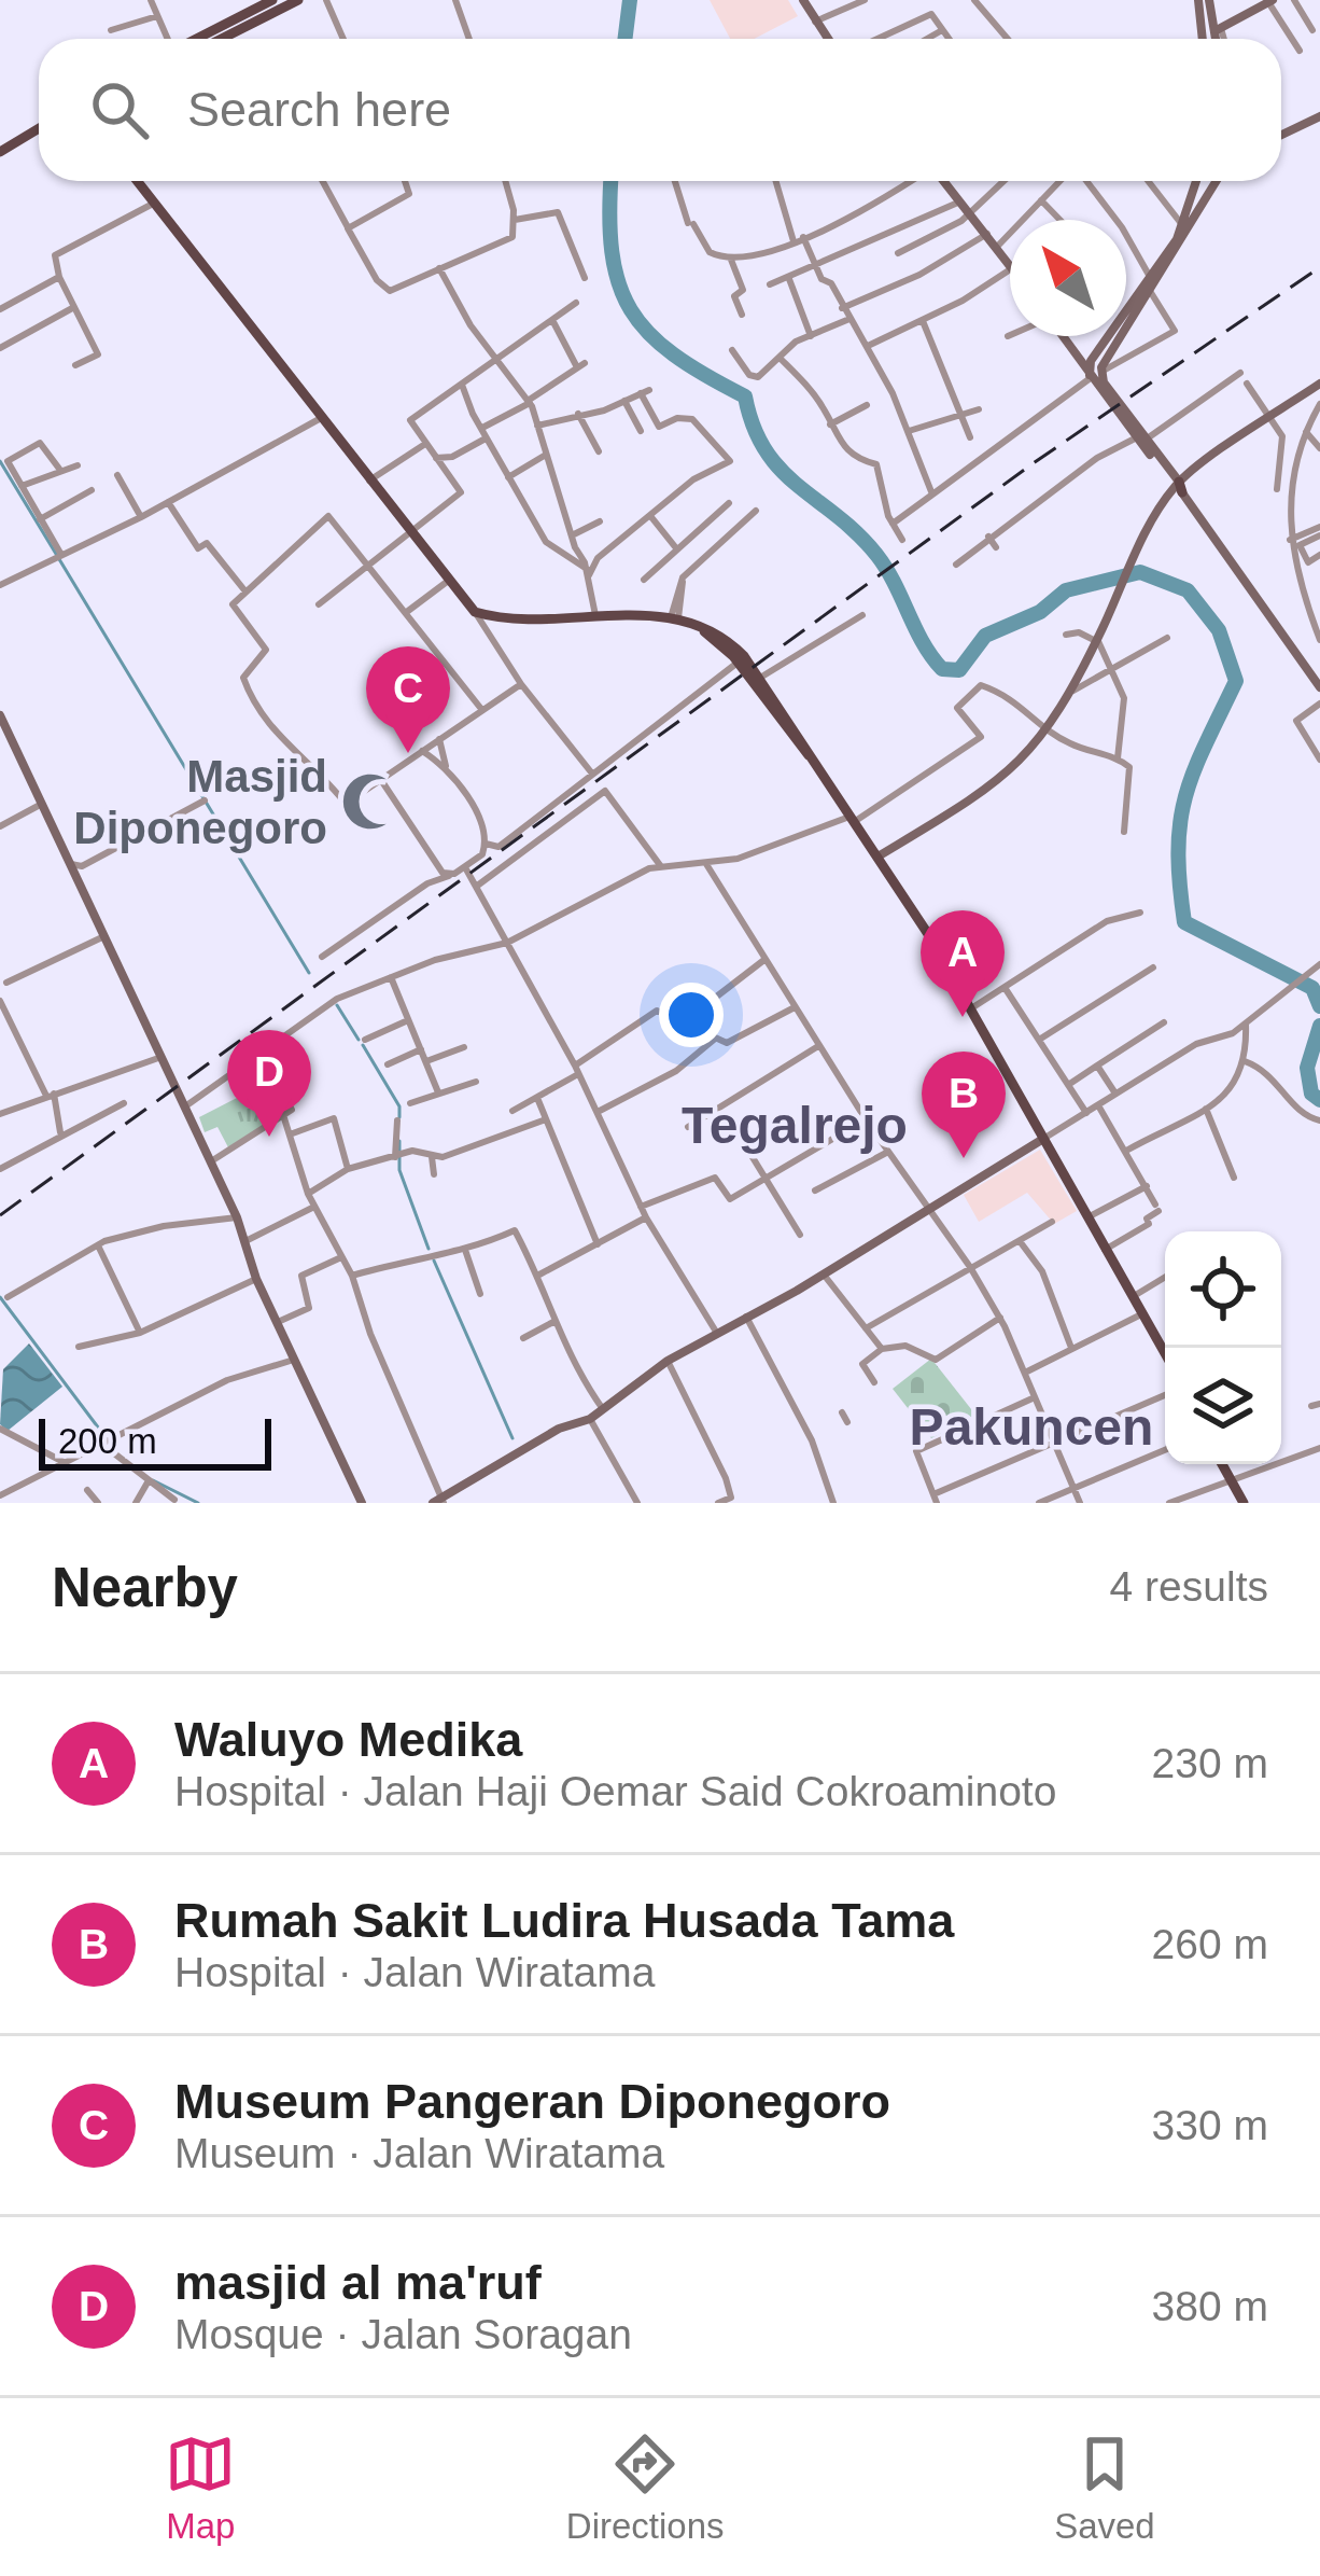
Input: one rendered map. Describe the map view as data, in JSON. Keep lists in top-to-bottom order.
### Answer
{
  "districts": ["Tegalrejo", "Pakuncen"],
  "places": {
    "mosque": ["Masjid Diponegoro"]
  },
  "scale_bar": "200 m",
  "north": "top left",
  "page": {
    "search": "Search here",
    "pins": [
      "C",
      "A",
      "D",
      "B"
    ],
    "scale": "200 m",
    "heading": ["Nearby", "4 results"],
    "list": [
      {
        "mark": "A",
        "name": "Waluyo Medika",
        "note": "Hospital · Jalan Haji Oemar Said Cokroaminoto",
        "value": "230 m"
      },
      {
        "mark": "B",
        "name": "Rumah Sakit Ludira Husada Tama",
        "note": "Hospital · Jalan Wiratama",
        "value": "260 m"
      },
      {
        "mark": "C",
        "name": "Museum Pangeran Diponegoro",
        "note": "Museum · Jalan Wiratama",
        "value": "330 m"
      },
      {
        "mark": "D",
        "name": "masjid al ma'ruf",
        "note": "Mosque · Jalan Soragan",
        "value": "380 m"
      }
    ],
    "nav": ["Map", "Directions", "Saved"]
  }
}
